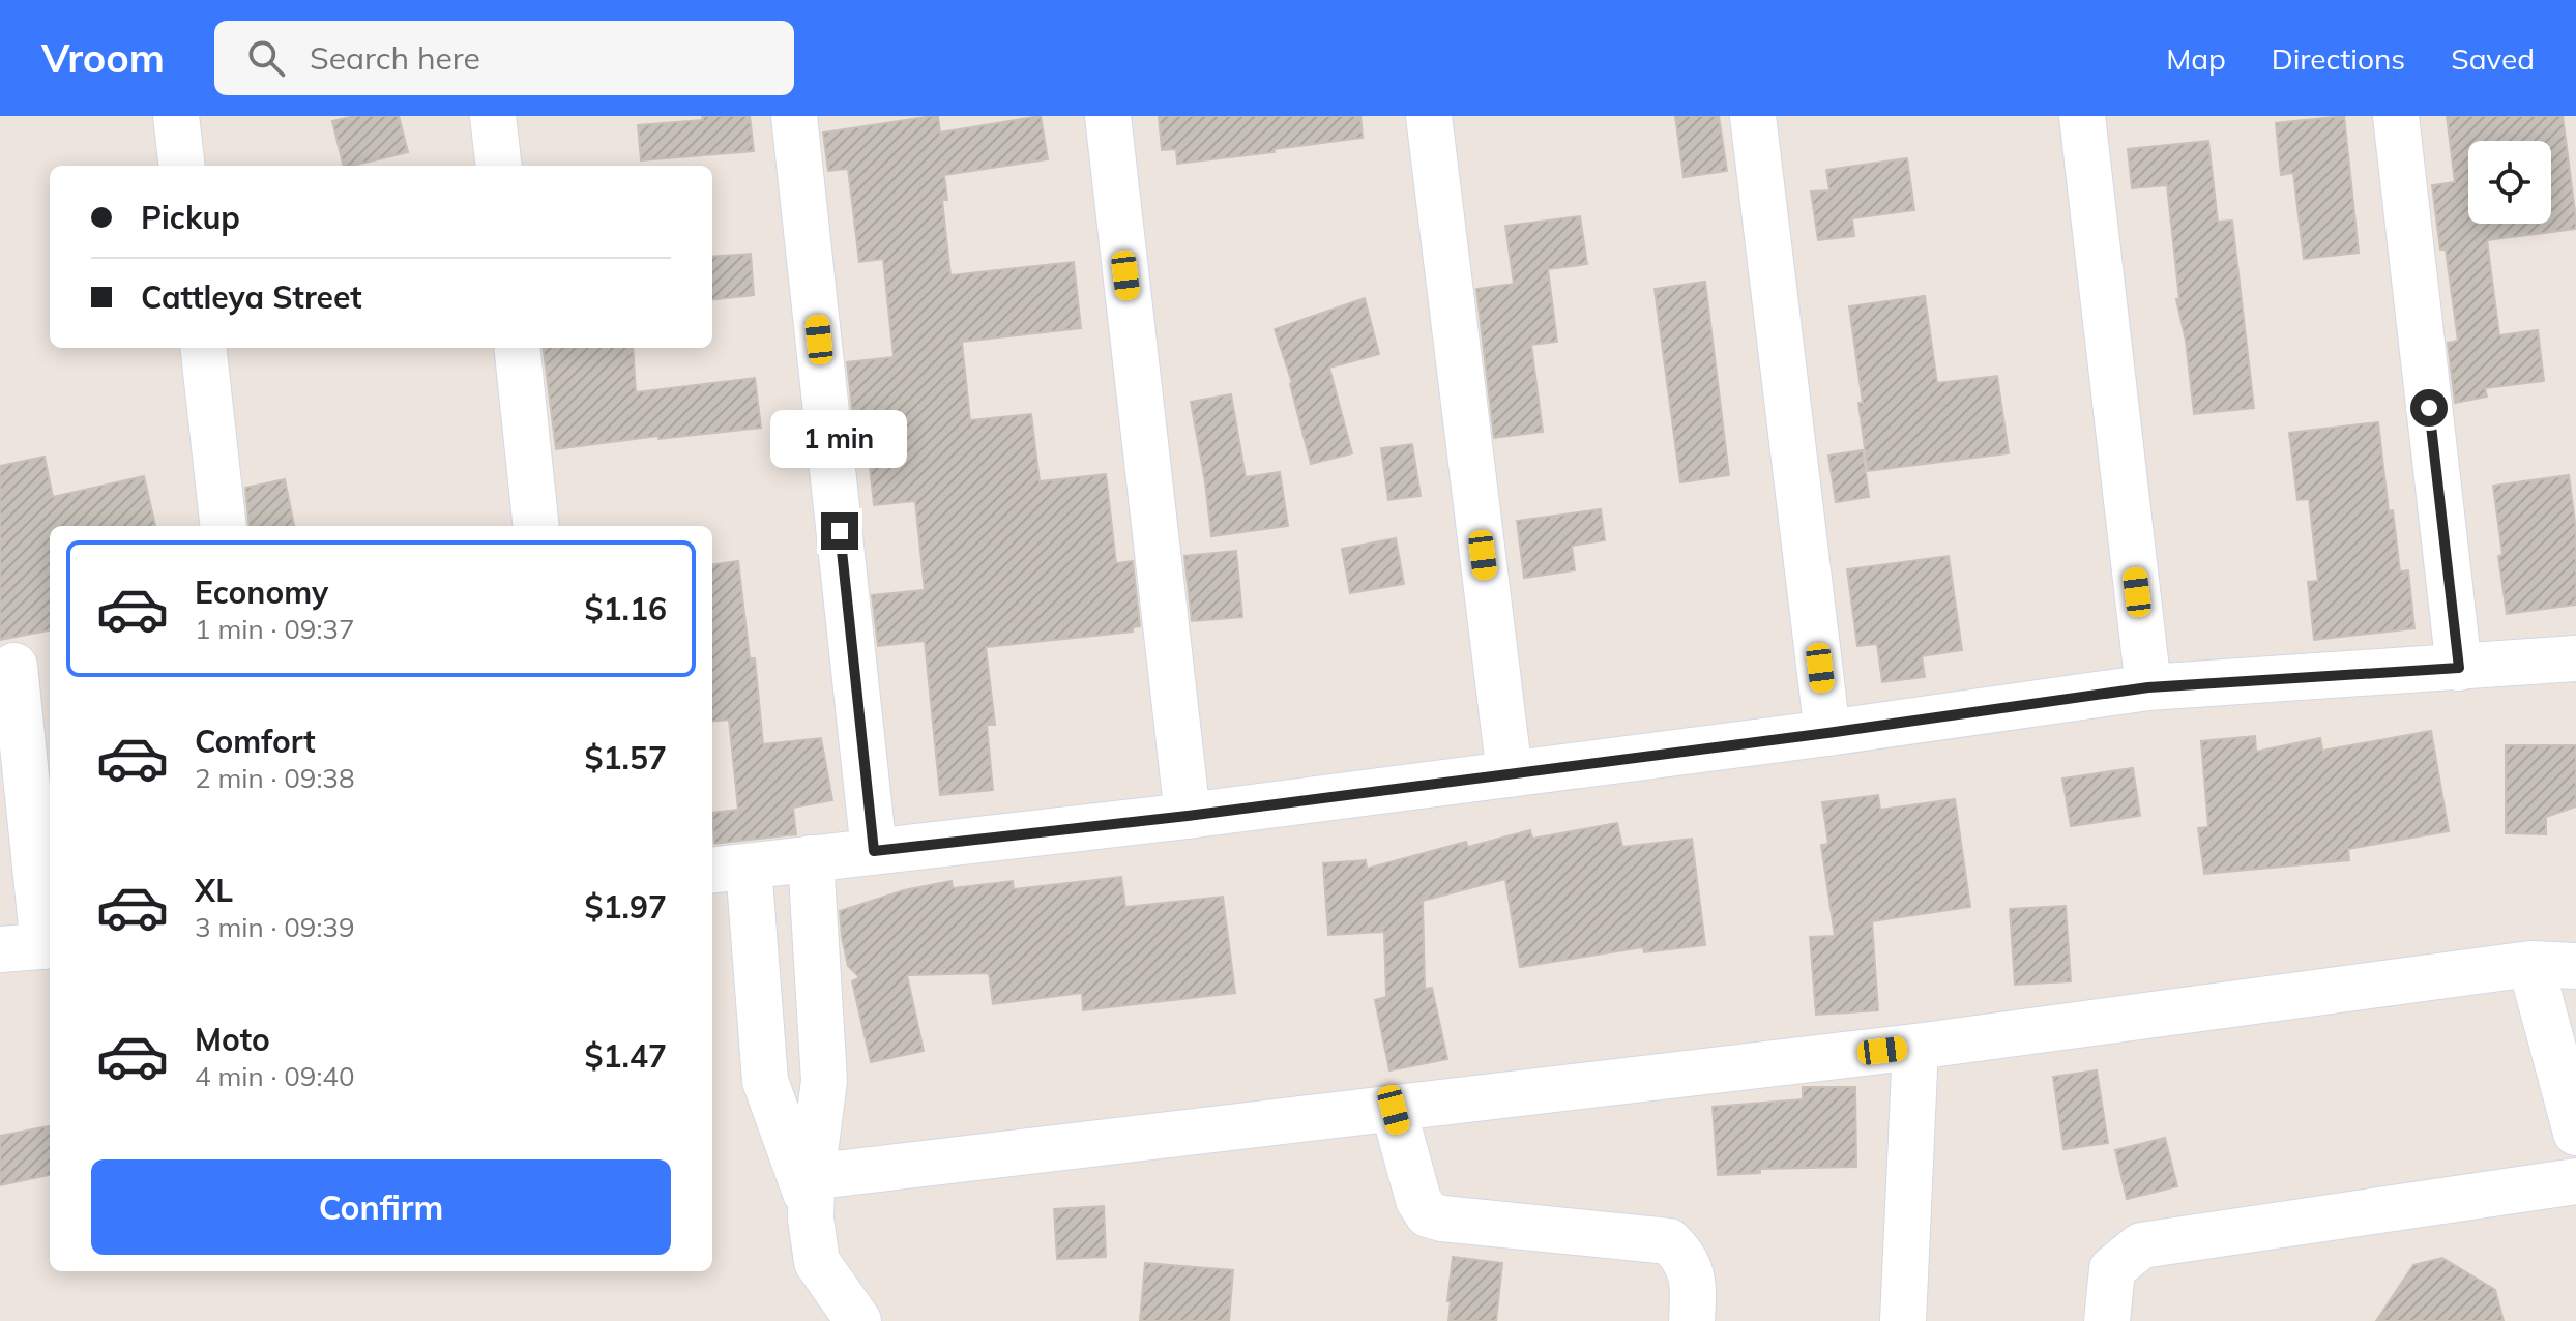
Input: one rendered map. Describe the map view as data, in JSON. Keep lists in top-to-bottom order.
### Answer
{
  "page": {
    "header": "Vroom",
    "search": "Search here",
    "nav": ["Map", "Directions", "Saved"],
    "banner": ["Pickup", "Cattleya Street"],
    "bubble": "1 min",
    "list": [
      {
        "name": "Economy",
        "note": "1 min · 09:37",
        "value": "$1.16"
      },
      {
        "name": "Comfort",
        "note": "2 min · 09:38",
        "value": "$1.57"
      },
      {
        "name": "XL",
        "note": "3 min · 09:39",
        "value": "$1.97"
      },
      {
        "name": "Moto",
        "note": "4 min · 09:40",
        "value": "$1.47"
      }
    ],
    "buttons": "Confirm"
  }
}
